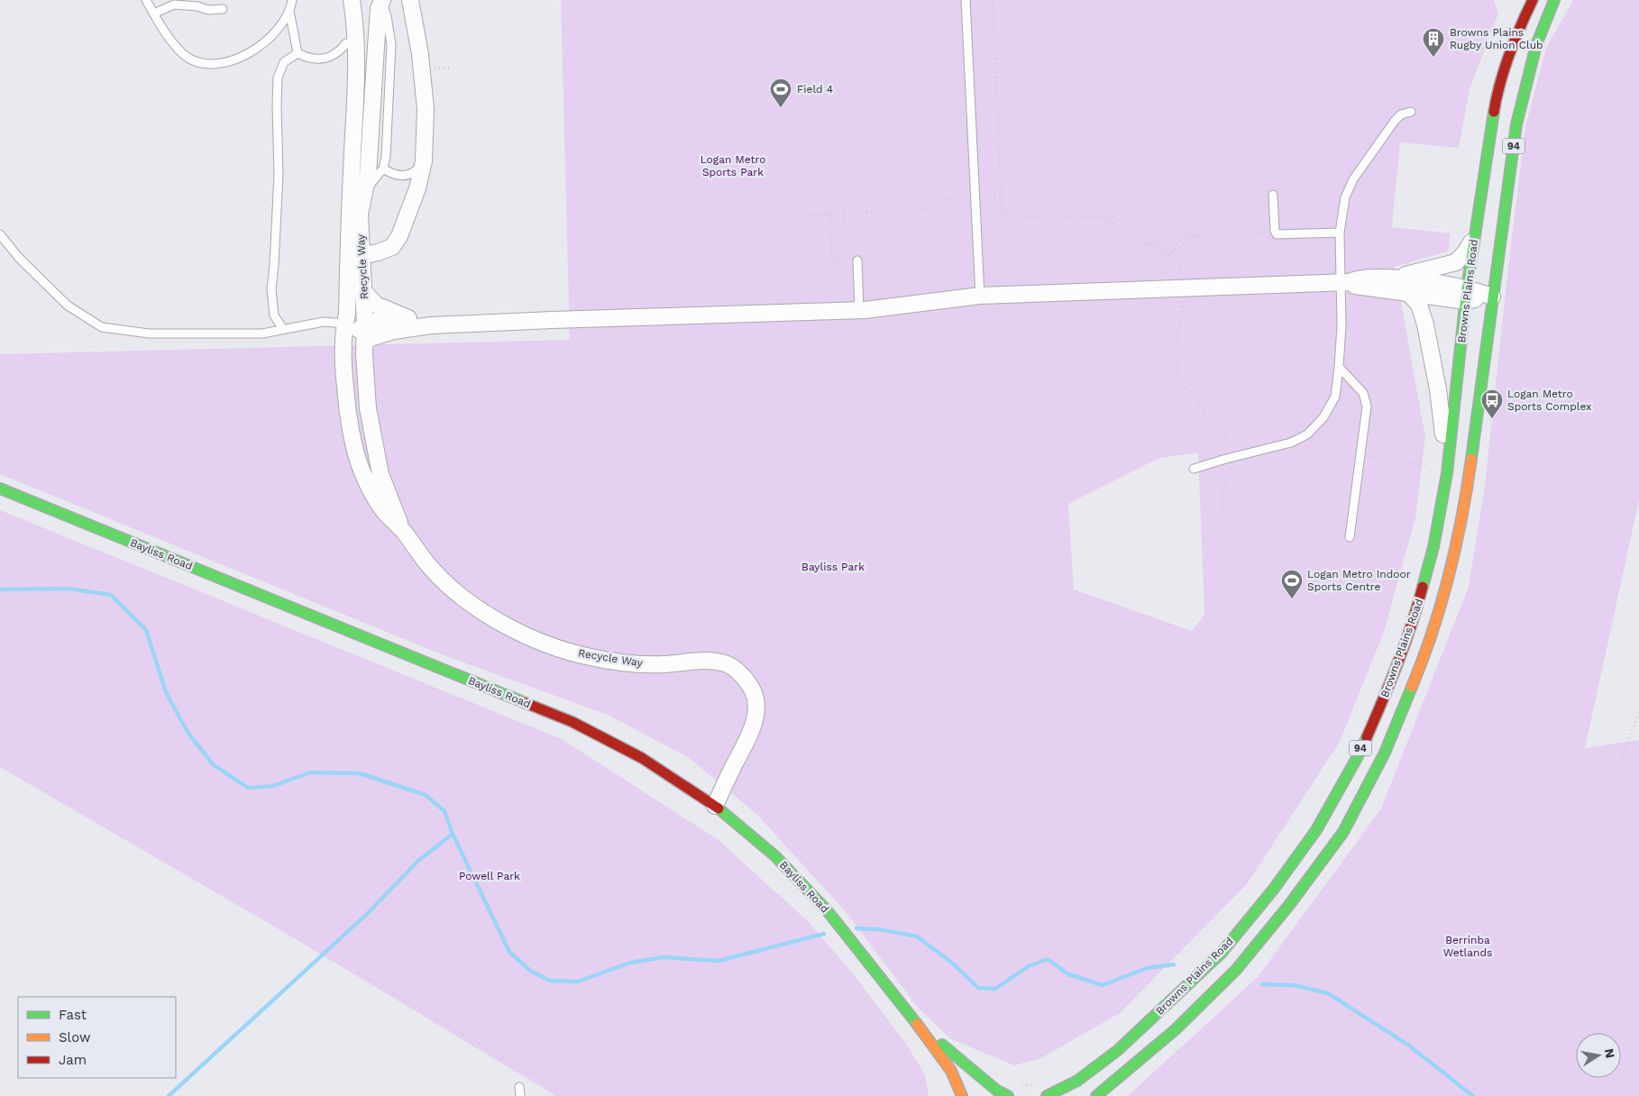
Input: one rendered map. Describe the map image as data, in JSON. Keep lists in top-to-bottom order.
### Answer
{
  "streets": {
    "main road": ["94", "Browns Plains Road", "Bayliss Road"],
    "street": ["Recycle Way"]
  },
  "crossings": [
    ["Recycle Way", "Bayliss Road"]
  ],
  "parks": [
    "Logan Metro Sports Park",
    "Bayliss Park",
    "Powell Park",
    "Berrinba Wetlands"
  ],
  "places": {
    "building": ["Browns Plains Rugby Union Club"],
    "sports": ["Field 4", "Logan Metro Indoor Sports Centre"],
    "bus stop": ["Logan Metro Sports Complex"]
  },
  "legend": ["Fast", "Slow", "Jam"],
  "north": "right"
}
